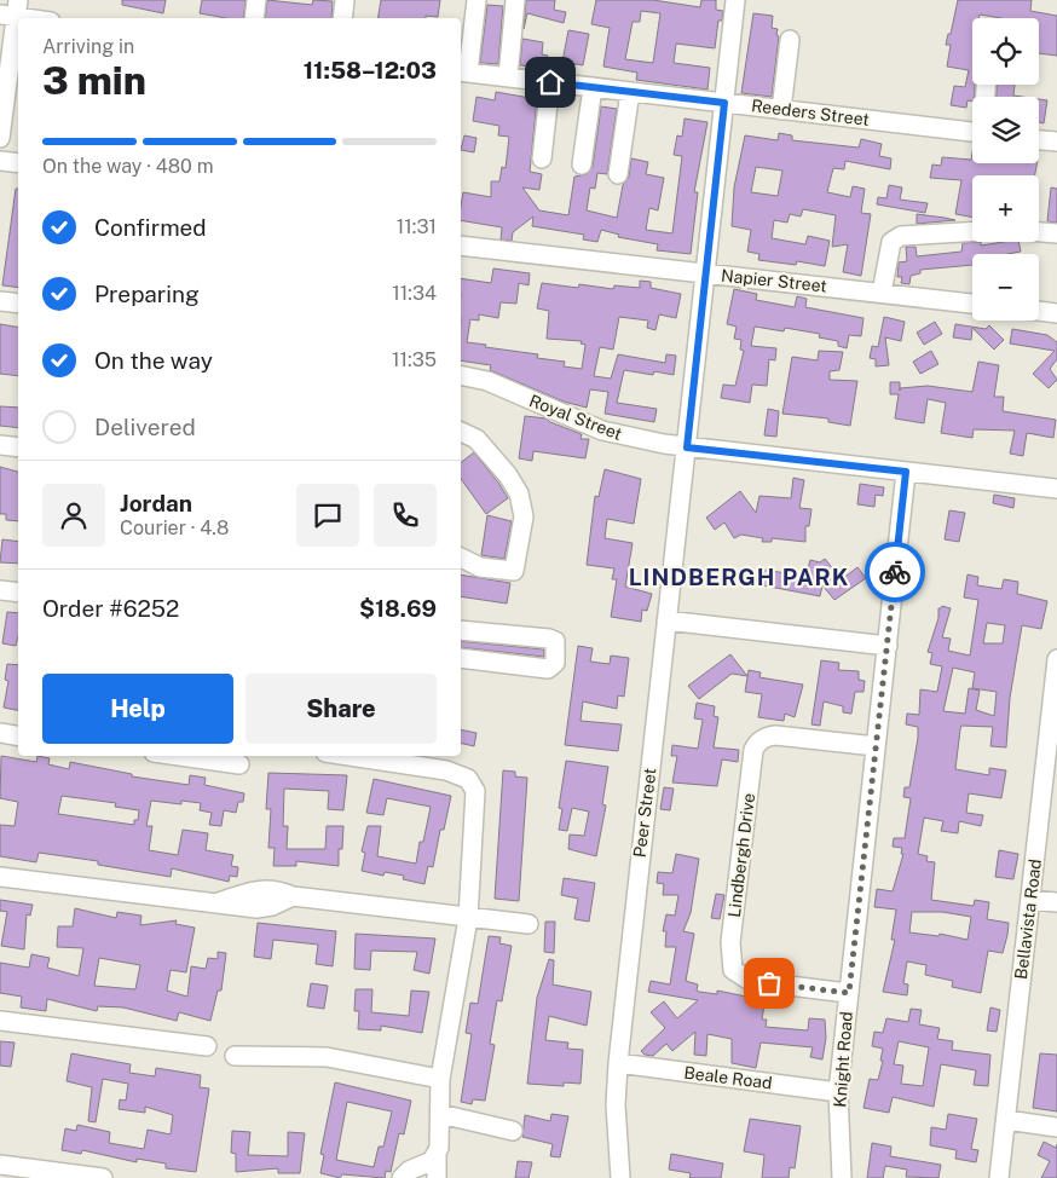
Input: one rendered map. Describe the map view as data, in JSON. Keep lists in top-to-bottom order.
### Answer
{
  "streets": {
    "street": [
      "Reeders Street",
      "Napier Street",
      "Royal Street",
      "Peer Street",
      "Lindbergh Drive",
      "Bellavista Road",
      "Knight Road",
      "Beale Road"
    ]
  },
  "crossings": [
    ["Reeders Street", "Peer Street"],
    ["Napier Street", "Peer Street"],
    ["Royal Street", "Peer Street"],
    ["Royal Street", "Knight Road"],
    ["Peer Street", "Beale Road"],
    ["Lindbergh Drive", "Knight Road"],
    ["Knight Road", "Beale Road"]
  ],
  "districts": ["LINDBERGH PARK"],
  "page": {
    "map_buttons": ["+", "−"],
    "heading": ["3 min", "Arriving in", "11:58–12:03"],
    "panel": [
      "Jordan",
      "Courier · 4.8",
      "Order #6252",
      "$18.69"
    ],
    "bar": "On the way · 480 m",
    "list": [
      ["Confirmed", "11:31"],
      ["Preparing", "11:34"],
      ["On the way", "11:35"],
      "Delivered"
    ],
    "buttons": ["Help", "Share"]
  }
}
